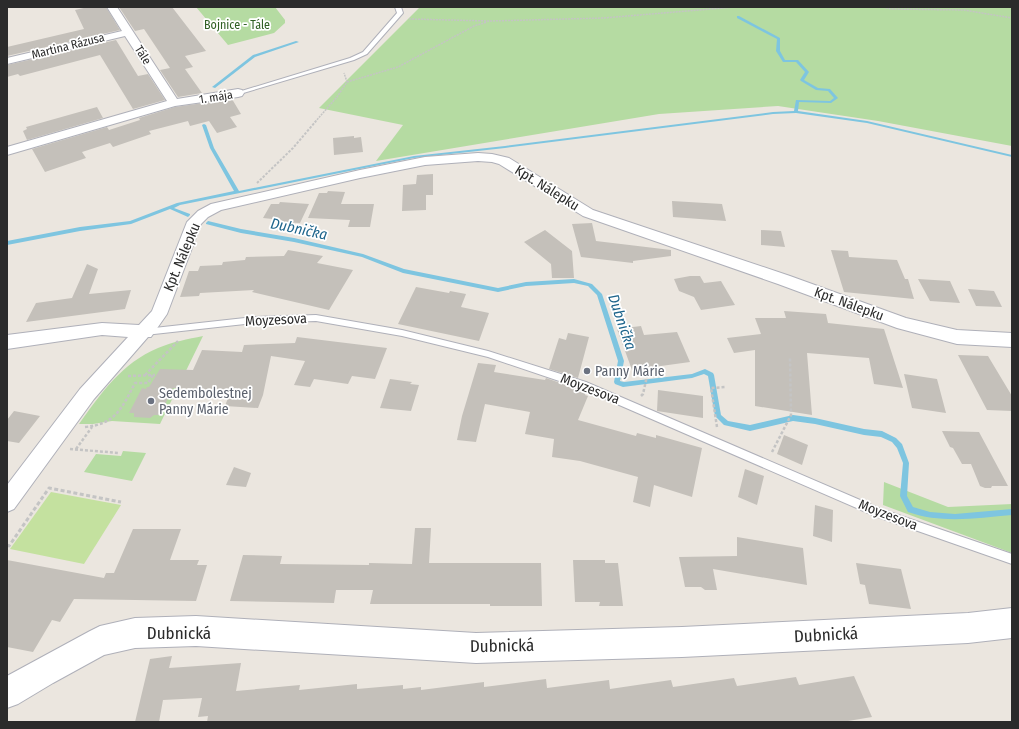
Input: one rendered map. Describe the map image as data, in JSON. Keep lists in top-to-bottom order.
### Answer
{
  "streets": {
    "street": [
      "Martina Rázusa",
      "Tále",
      "1. mája",
      "Kpt. Nálepku",
      "Moyzesova",
      "Dubnická"
    ]
  },
  "crossings": [
    ["Martina Rázusa", "Tále"],
    ["Tále", "1. mája"],
    ["Kpt. Nálepku", "Moyzesova"]
  ],
  "water": ["Dubnička"],
  "parks": ["Bojnice - Tále"],
  "places": ["Panny Márie", "Sedembolestnej Panny Márie"]
}
